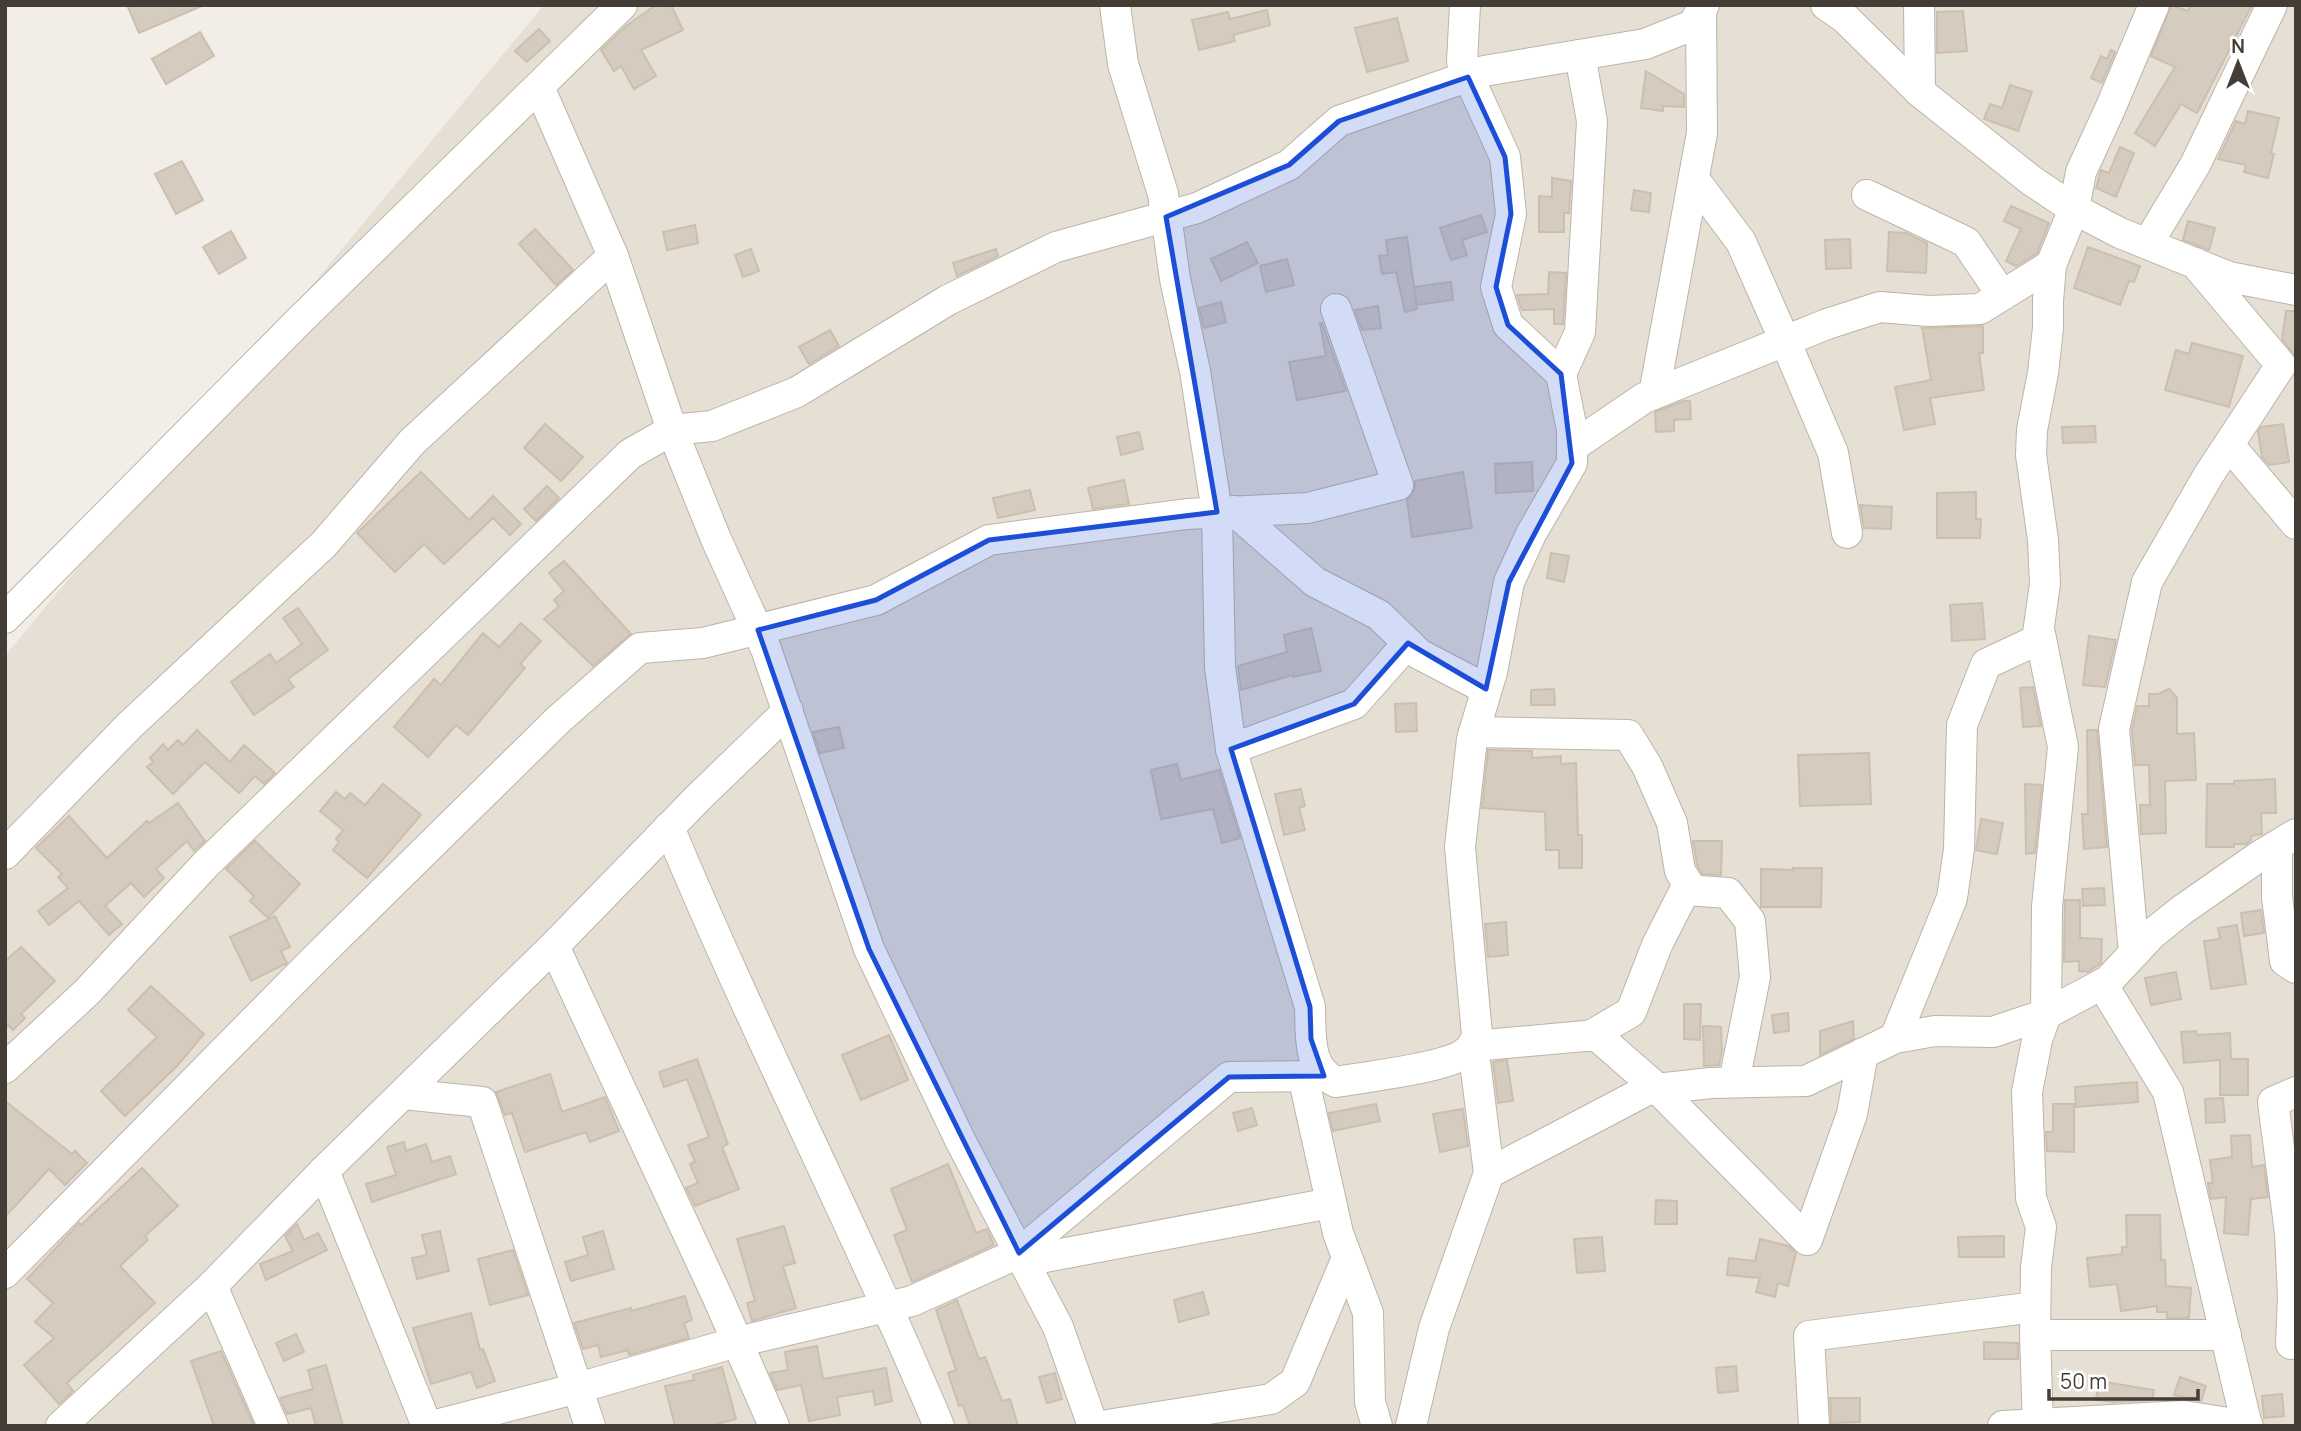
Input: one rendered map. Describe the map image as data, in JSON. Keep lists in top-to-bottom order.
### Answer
{
  "scale_bar": "50 m",
  "north": "top"
}
